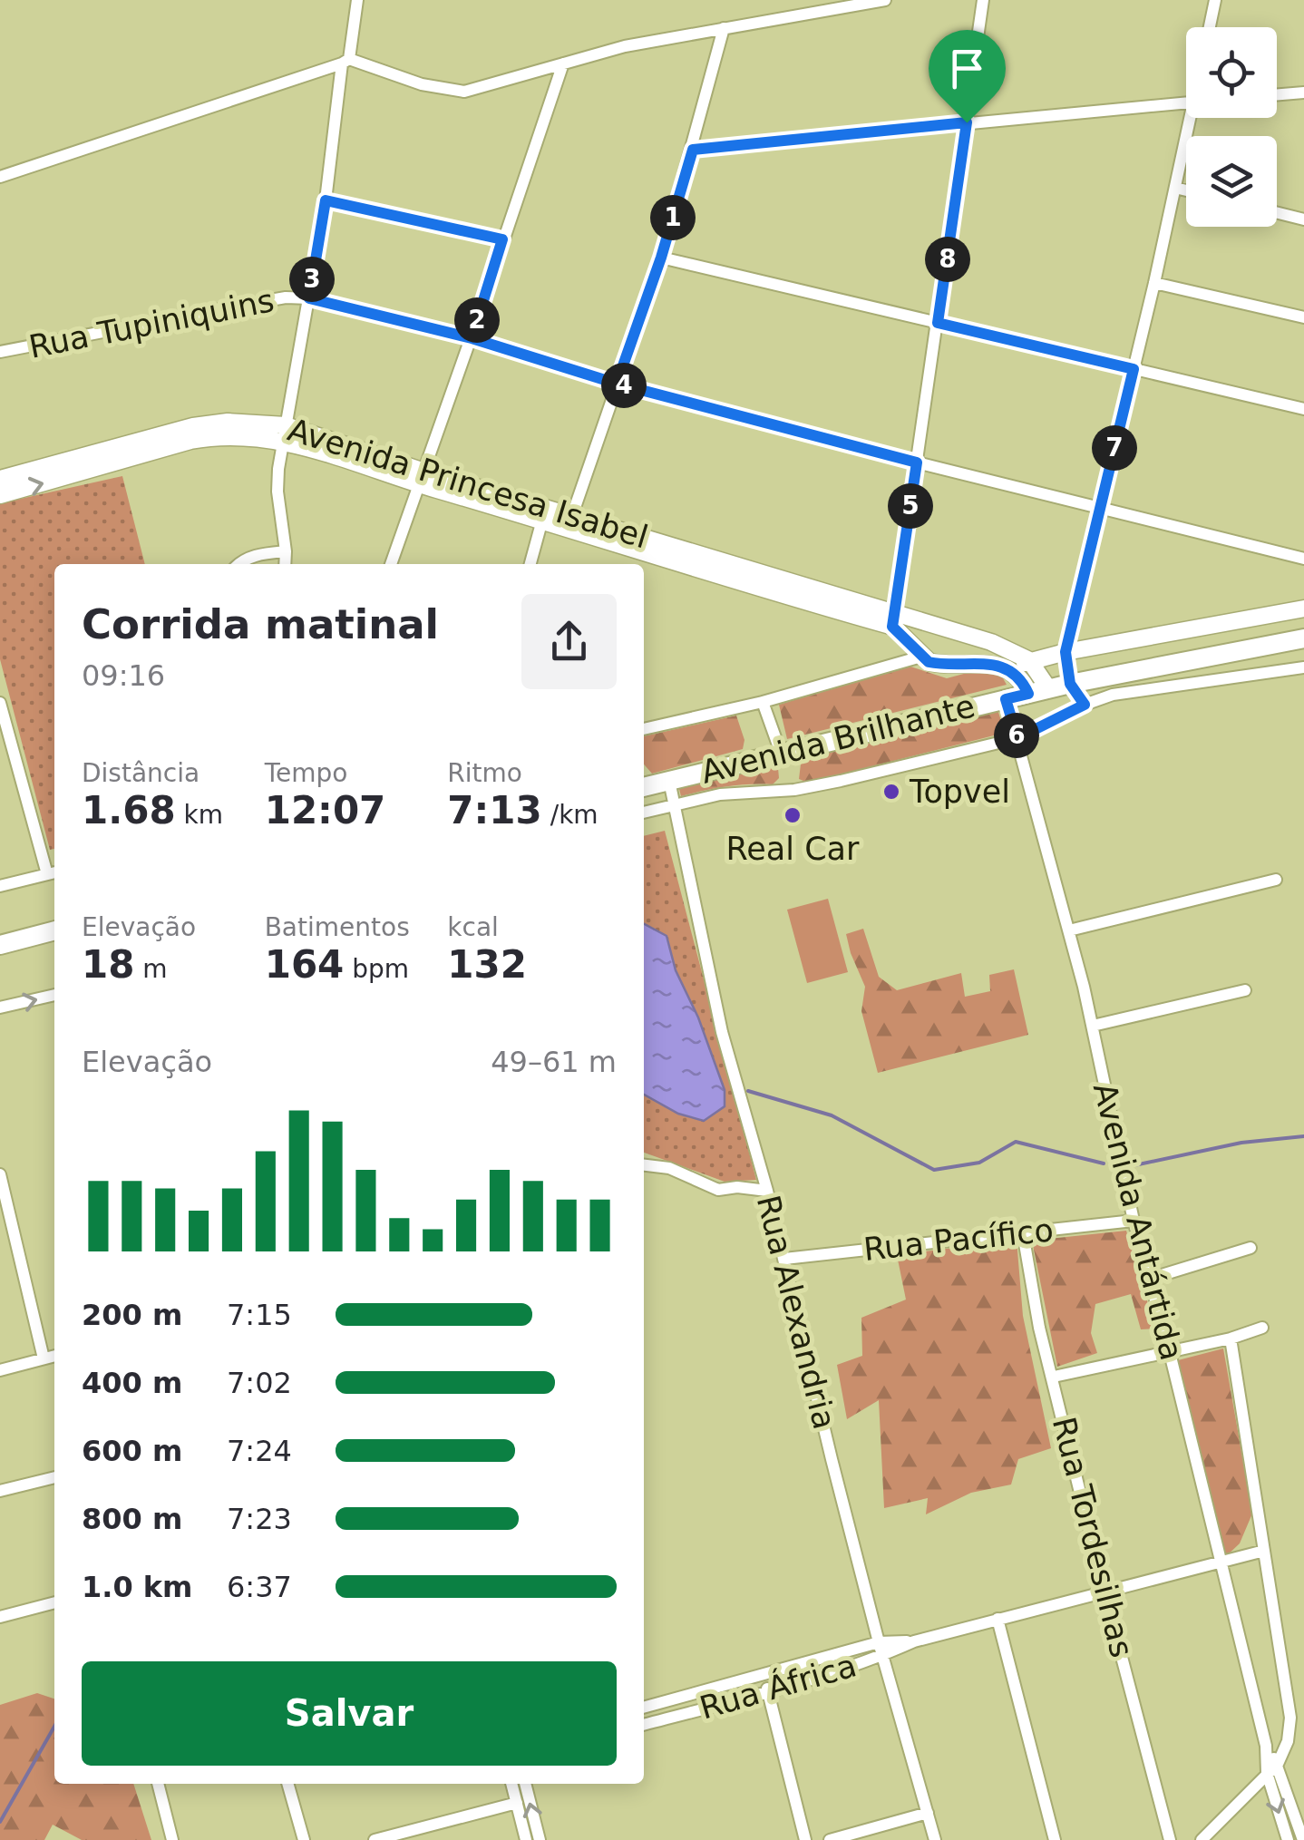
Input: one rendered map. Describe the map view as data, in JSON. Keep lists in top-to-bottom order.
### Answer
{
  "streets": {
    "main road": ["Avenida Princesa Isabel", "Avenida Brilhante"],
    "street": [
      "Rua Tupiniquins",
      "Avenida Antártida",
      "Rua Pacífico",
      "Rua Alexandria",
      "Rua Tordesilhas",
      "Rua África"
    ]
  },
  "crossings": [
    ["Avenida Brilhante", "Avenida Antártida"],
    ["Avenida Brilhante", "Rua Alexandria"],
    ["Avenida Antártida", "Rua Pacífico"],
    ["Avenida Antártida", "Rua África"],
    ["Rua Pacífico", "Rua Alexandria"],
    ["Rua Pacífico", "Rua Tordesilhas"],
    ["Rua Alexandria", "Rua África"],
    ["Rua Tordesilhas", "Rua África"]
  ],
  "places": ["Topvel", "Real Car"],
  "page": {
    "pins": [
      "1",
      "8",
      "3",
      "2",
      "4",
      "7",
      "5",
      "6"
    ],
    "heading": ["Corrida matinal", "09:16"],
    "stats": [
      ["Distância", "1.68 km"],
      ["Tempo", "12:07"],
      ["Ritmo", "7:13 /km"],
      ["Elevação", "18 m"],
      ["Batimentos", "164 bpm"],
      ["kcal", "132"]
    ],
    "chart": ["Elevação", "49–61 m"],
    "list": [
      {
        "name": "200 m",
        "note": "7:15"
      },
      {
        "name": "400 m",
        "note": "7:02"
      },
      {
        "name": "600 m",
        "note": "7:24"
      },
      {
        "name": "800 m",
        "note": "7:23"
      },
      {
        "name": "1.0 km",
        "note": "6:37"
      }
    ],
    "buttons": "Salvar"
  }
}
